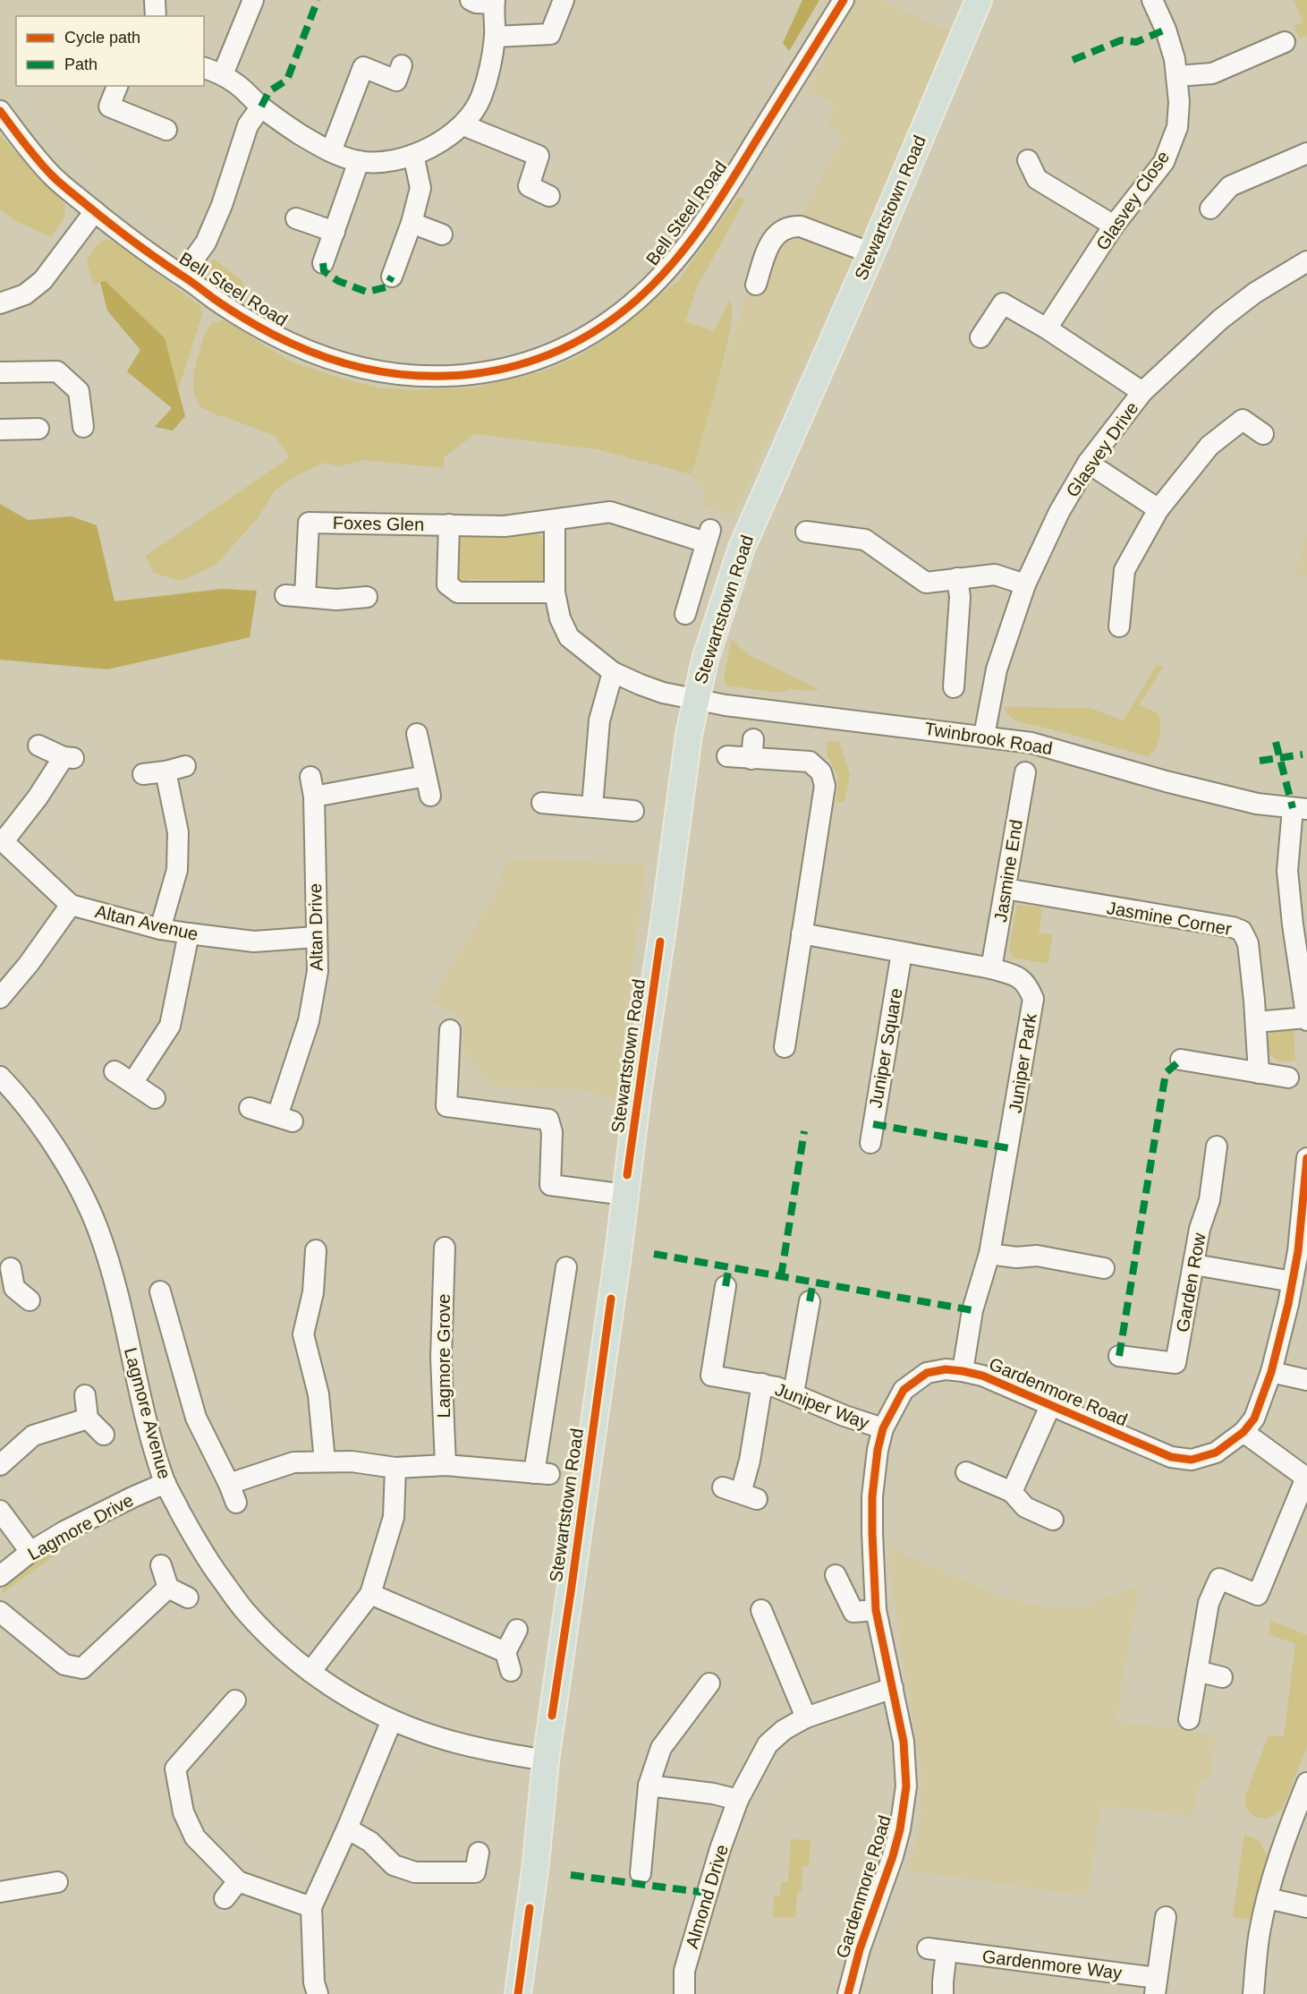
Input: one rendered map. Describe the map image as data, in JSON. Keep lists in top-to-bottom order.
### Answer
{
  "streets": {
    "main road": ["Stewartstown Road"],
    "street": [
      "Glasvey Close",
      "Bell Steel Road",
      "Glasvey Drive",
      "Foxes Glen",
      "Twinbrook Road",
      "Jasmine End",
      "Jasmine Corner",
      "Altan Avenue",
      "Altan Drive",
      "Juniper Square",
      "Juniper Park",
      "Garden Row",
      "Lagmore Grove",
      "Gardenmore Road",
      "Juniper Way",
      "Lagmore Avenue",
      "Lagmore Drive",
      "Almond Drive",
      "Gardenmore Way"
    ]
  },
  "crossings": [
    ["Stewartstown Road", "Twinbrook Road"],
    ["Stewartstown Road", "Lagmore Avenue"],
    ["Glasvey Drive", "Twinbrook Road"],
    ["Jasmine End", "Jasmine Corner"],
    ["Jasmine End", "Juniper Park"],
    ["Altan Avenue", "Altan Drive"],
    ["Juniper Square", "Juniper Park"],
    ["Juniper Park", "Gardenmore Road"],
    ["Gardenmore Road", "Juniper Way"],
    ["Gardenmore Road", "Almond Drive"],
    ["Lagmore Avenue", "Lagmore Drive"]
  ],
  "legend": ["Cycle path", "Path"]
}
